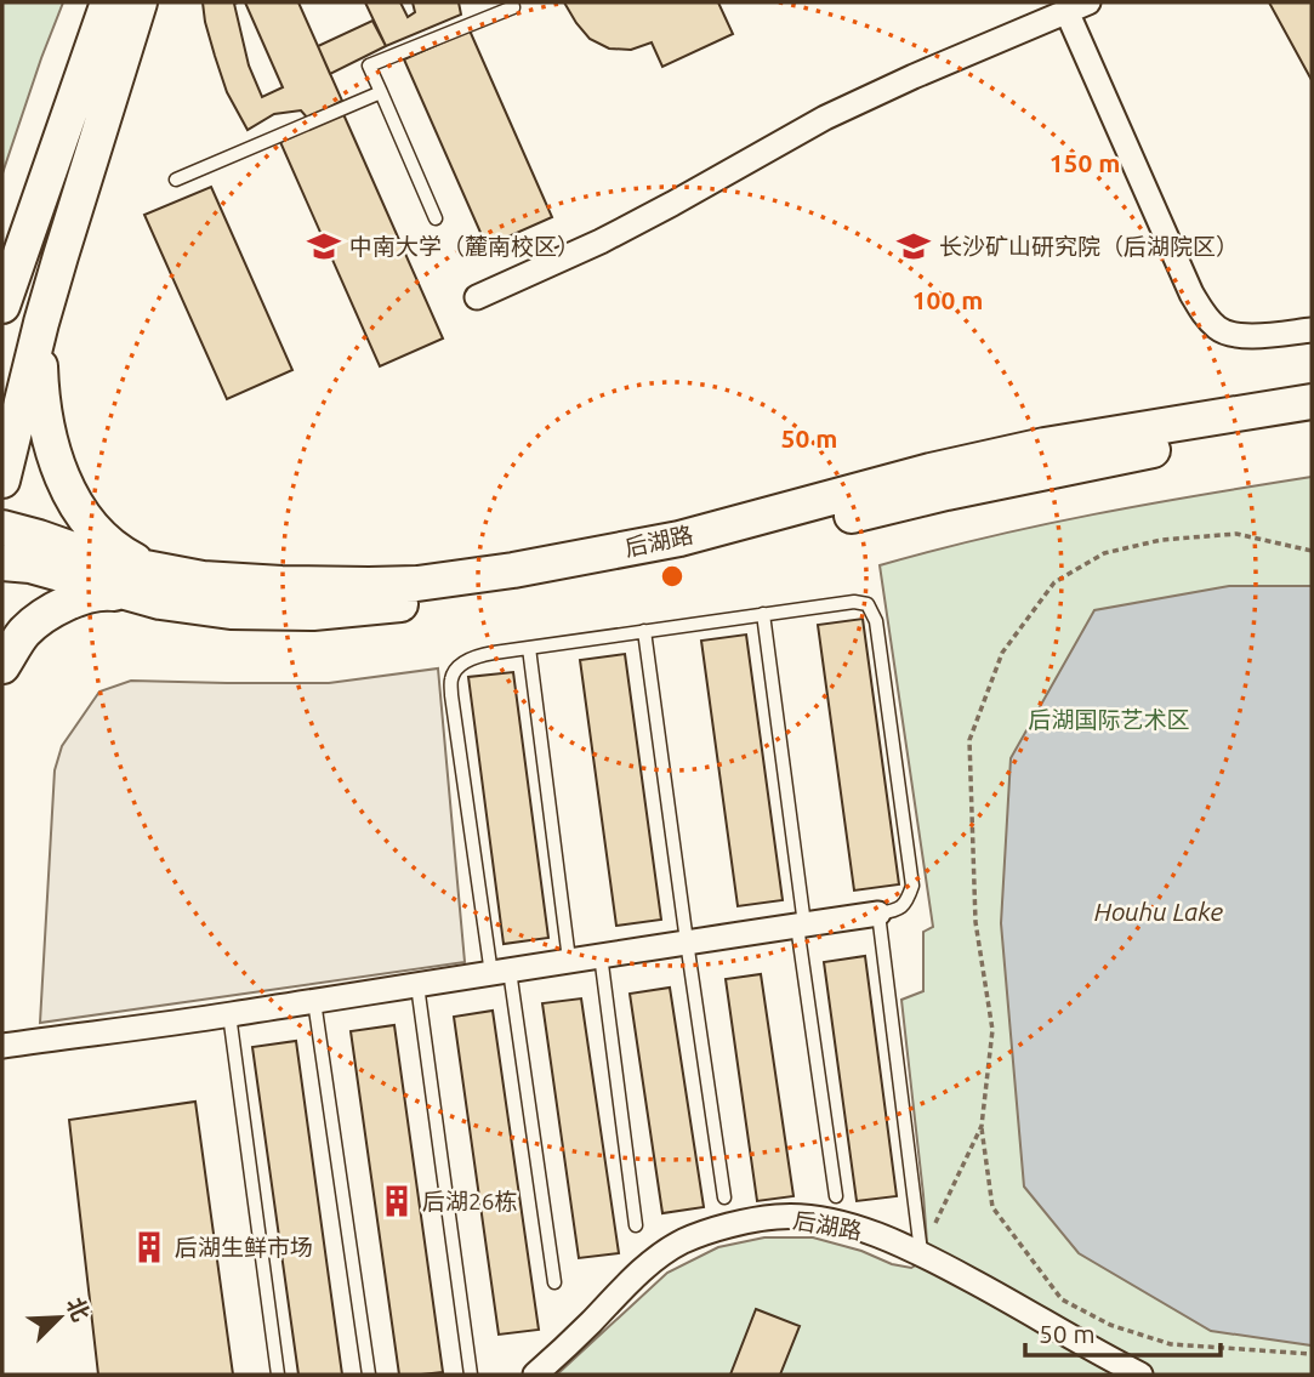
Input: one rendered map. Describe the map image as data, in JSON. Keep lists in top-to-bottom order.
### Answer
{
  "streets": {
    "main road": ["后湖路"]
  },
  "water": ["Houhu Lake"],
  "parks": ["后湖国际艺术区"],
  "places": {
    "school or university": ["中南大学（麓南校区）", "长沙矿山研究院（后湖院区）"],
    "building": ["后湖26栋", "后湖生鲜市场"]
  },
  "scale_bar": "50 m",
  "north": "top right",
  "rings": ["150 m", "100 m", "50 m"]
}
